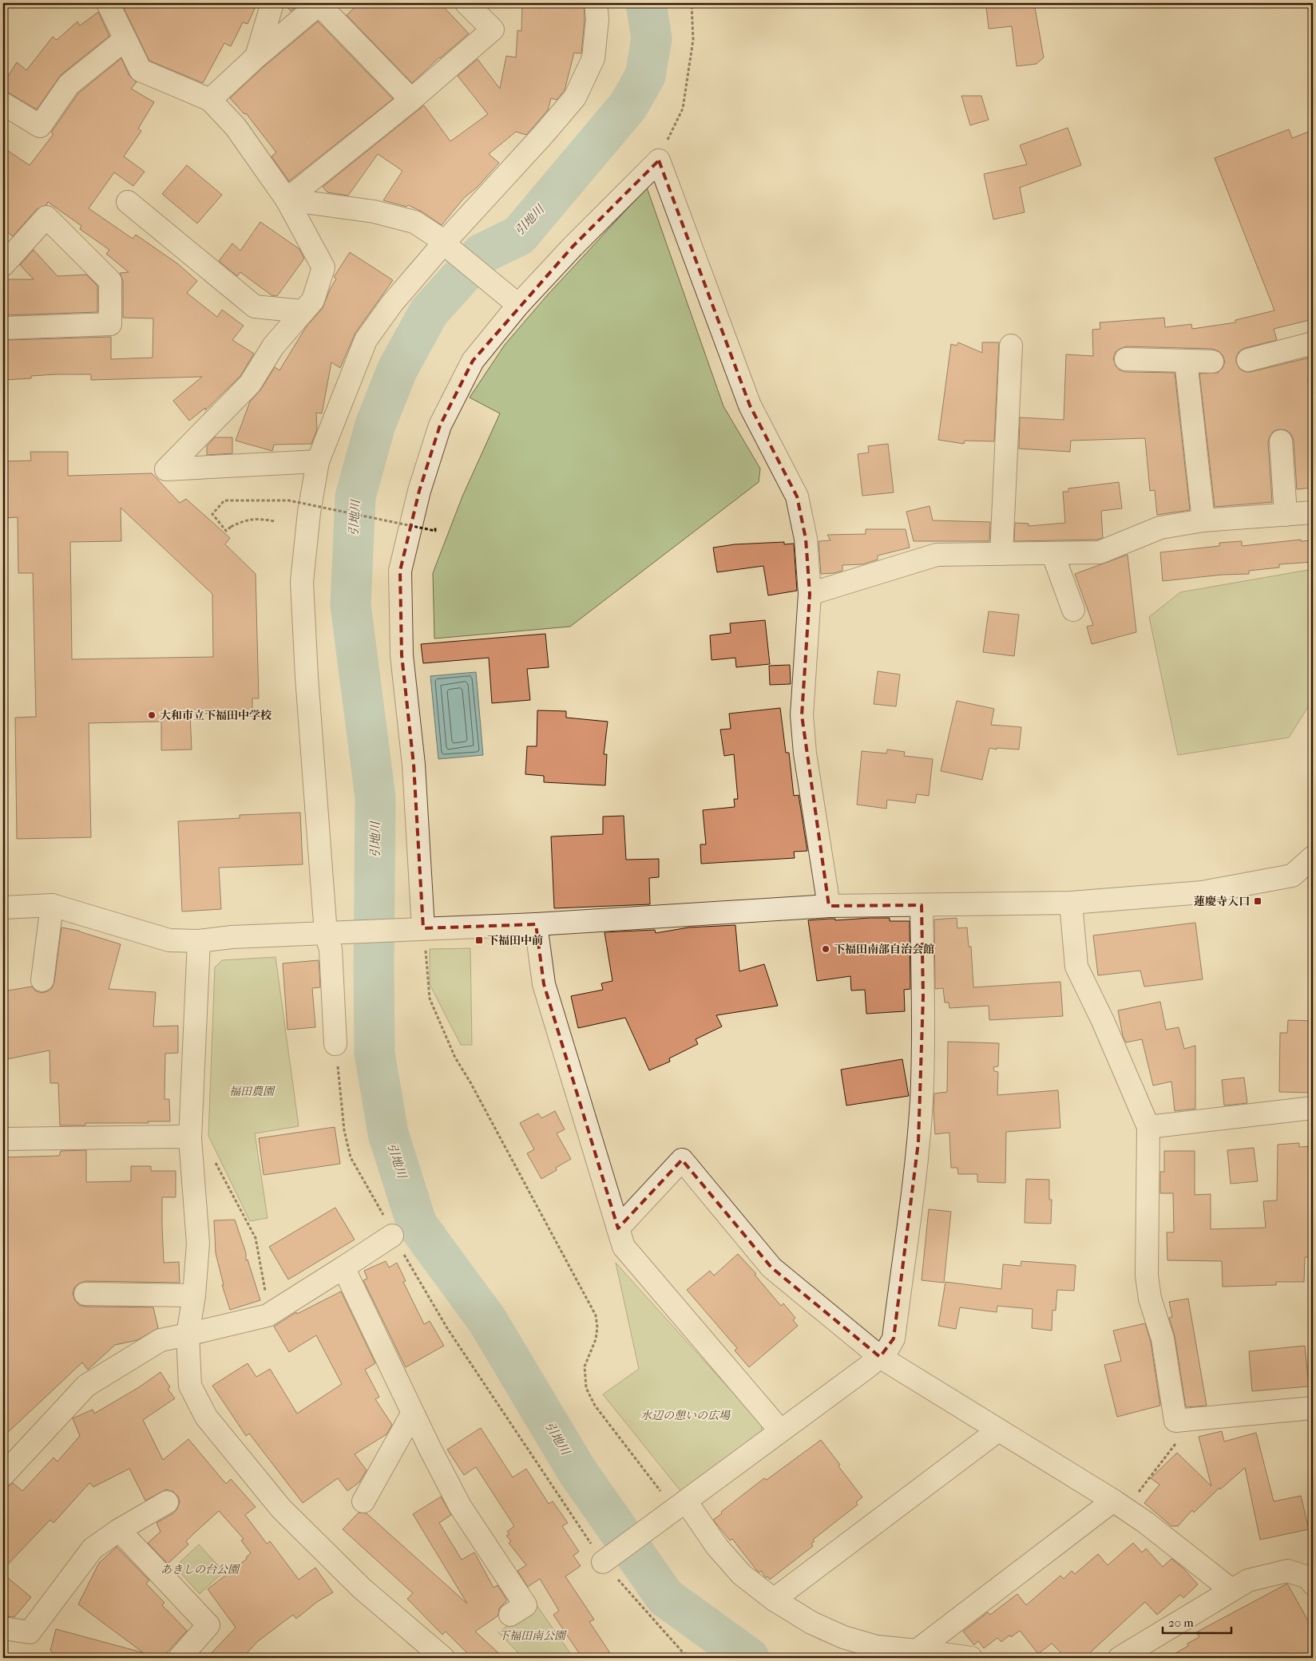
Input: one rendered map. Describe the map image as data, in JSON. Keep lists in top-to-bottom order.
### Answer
{
  "water": ["引地川"],
  "parks": [
    "福田農園",
    "水辺の憩いの広場",
    "あきしの台公園",
    "下福田南公園"
  ],
  "places": {
    "other": ["大和市立下福田中学校", "下福田南部自治会館"],
    "transit": ["蓮慶寺入口", "下福田中前"]
  },
  "scale_bar": "20 m"
}
